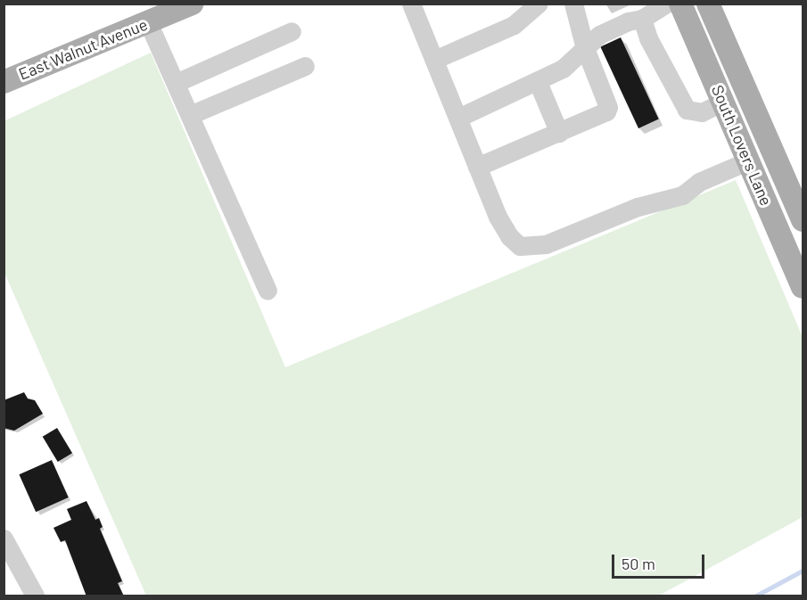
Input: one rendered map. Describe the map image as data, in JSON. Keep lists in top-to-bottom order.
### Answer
{
  "streets": {
    "main road": ["East Walnut Avenue", "South Lovers Lane"]
  },
  "scale_bar": "50 m"
}
